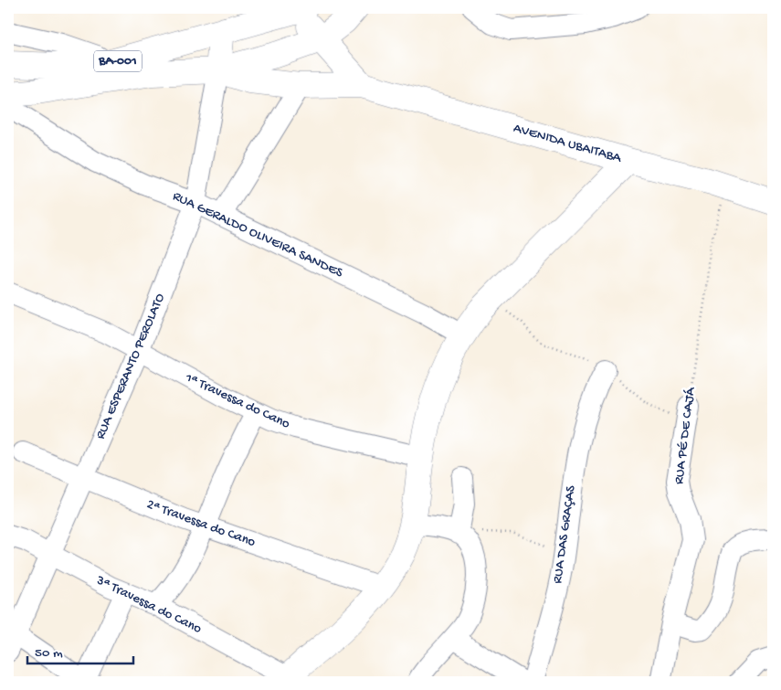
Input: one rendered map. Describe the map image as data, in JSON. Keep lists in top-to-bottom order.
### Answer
{
  "streets": {
    "main road": ["BA-001", "AVENIDA UBAITABA"],
    "street": [
      "RUA GERALDO OLIVEIRA SANDES",
      "RUA ESPERANTO PEROLATO",
      "1ª Travessa do Cano",
      "RUA PÉ DE CAJÁ",
      "2ª Travessa do Cano",
      "RUA DAS GRAÇAS",
      "3ª Travessa do Cano"
    ]
  },
  "crossings": [
    ["BA-001", "AVENIDA UBAITABA"],
    ["AVENIDA UBAITABA", "RUA ESPERANTO PEROLATO"],
    ["AVENIDA UBAITABA", "RUA PÉ DE CAJÁ"],
    ["RUA GERALDO OLIVEIRA SANDES", "RUA ESPERANTO PEROLATO"],
    ["RUA ESPERANTO PEROLATO", "1ª Travessa do Cano"],
    ["RUA ESPERANTO PEROLATO", "2ª Travessa do Cano"],
    ["RUA ESPERANTO PEROLATO", "3ª Travessa do Cano"]
  ],
  "scale_bar": "50 m"
}
